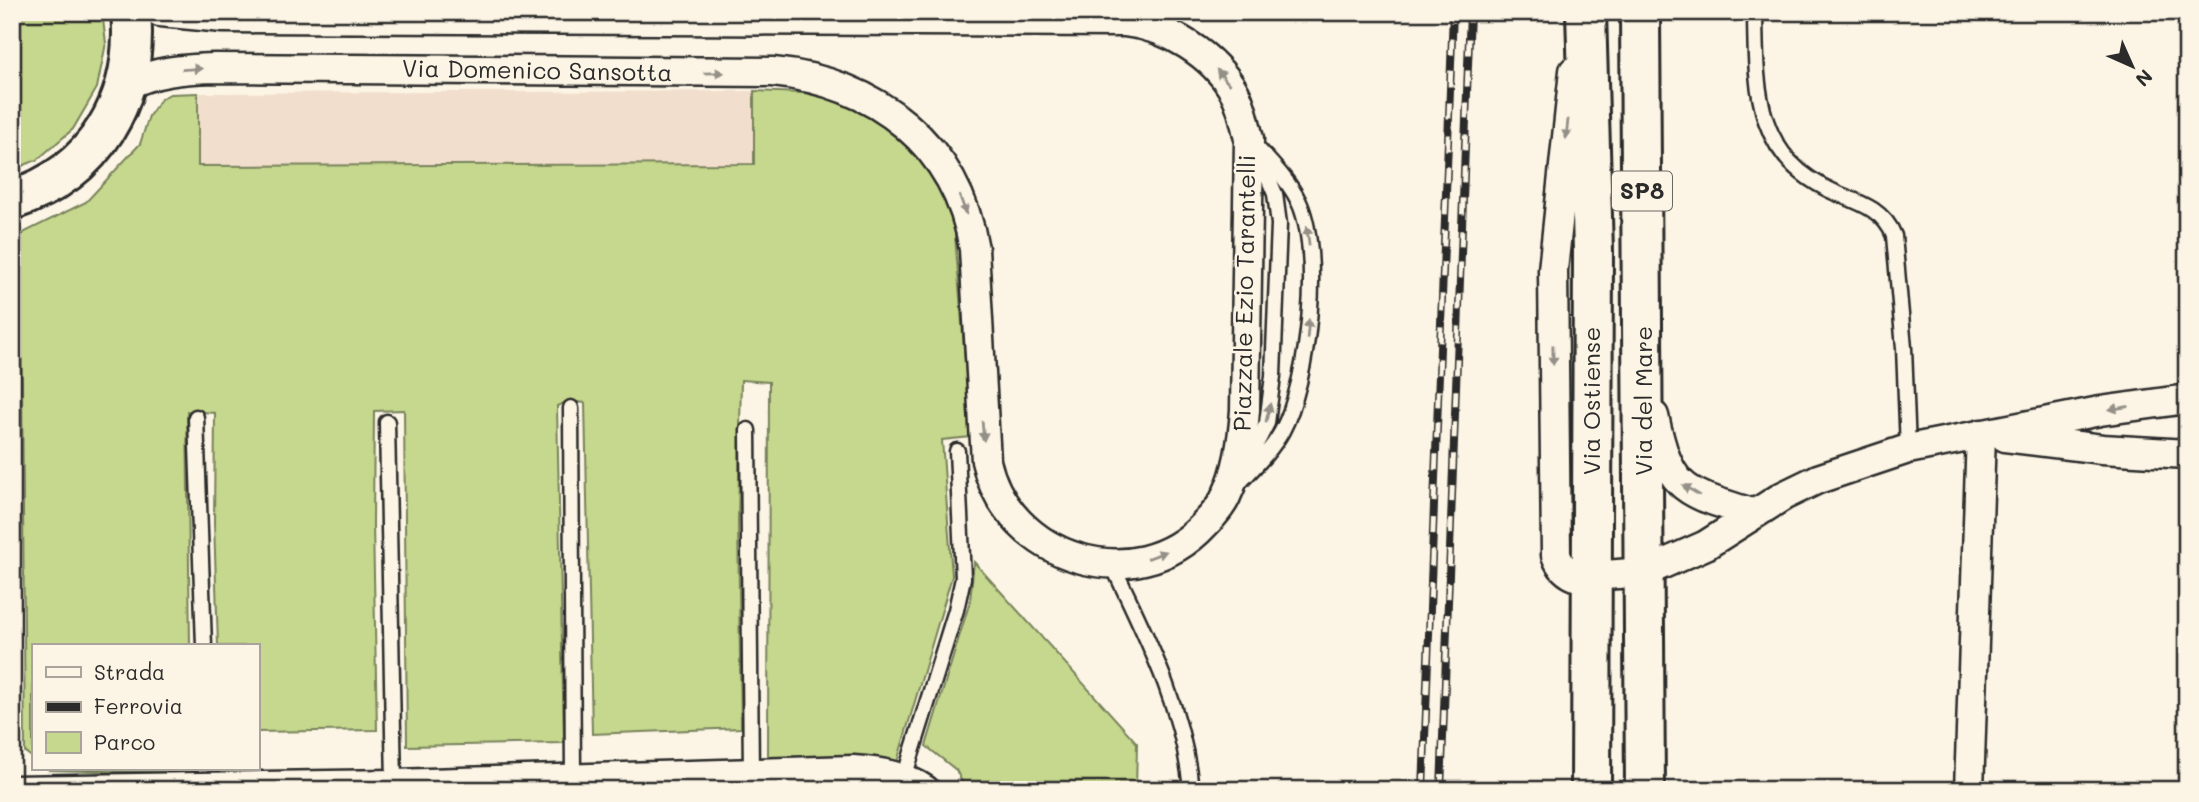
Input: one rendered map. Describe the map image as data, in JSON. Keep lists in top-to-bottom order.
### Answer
{
  "streets": {
    "main road": ["SP8", "Via Ostiense", "Via del Mare"],
    "street": ["Via Domenico Sansotta", "Piazzale Ezio Tarantelli"]
  },
  "crossings": [
    ["Via Domenico Sansotta", "Piazzale Ezio Tarantelli"]
  ],
  "legend": ["Strada", "Ferrovia", "Parco"],
  "north": "bottom right"
}
